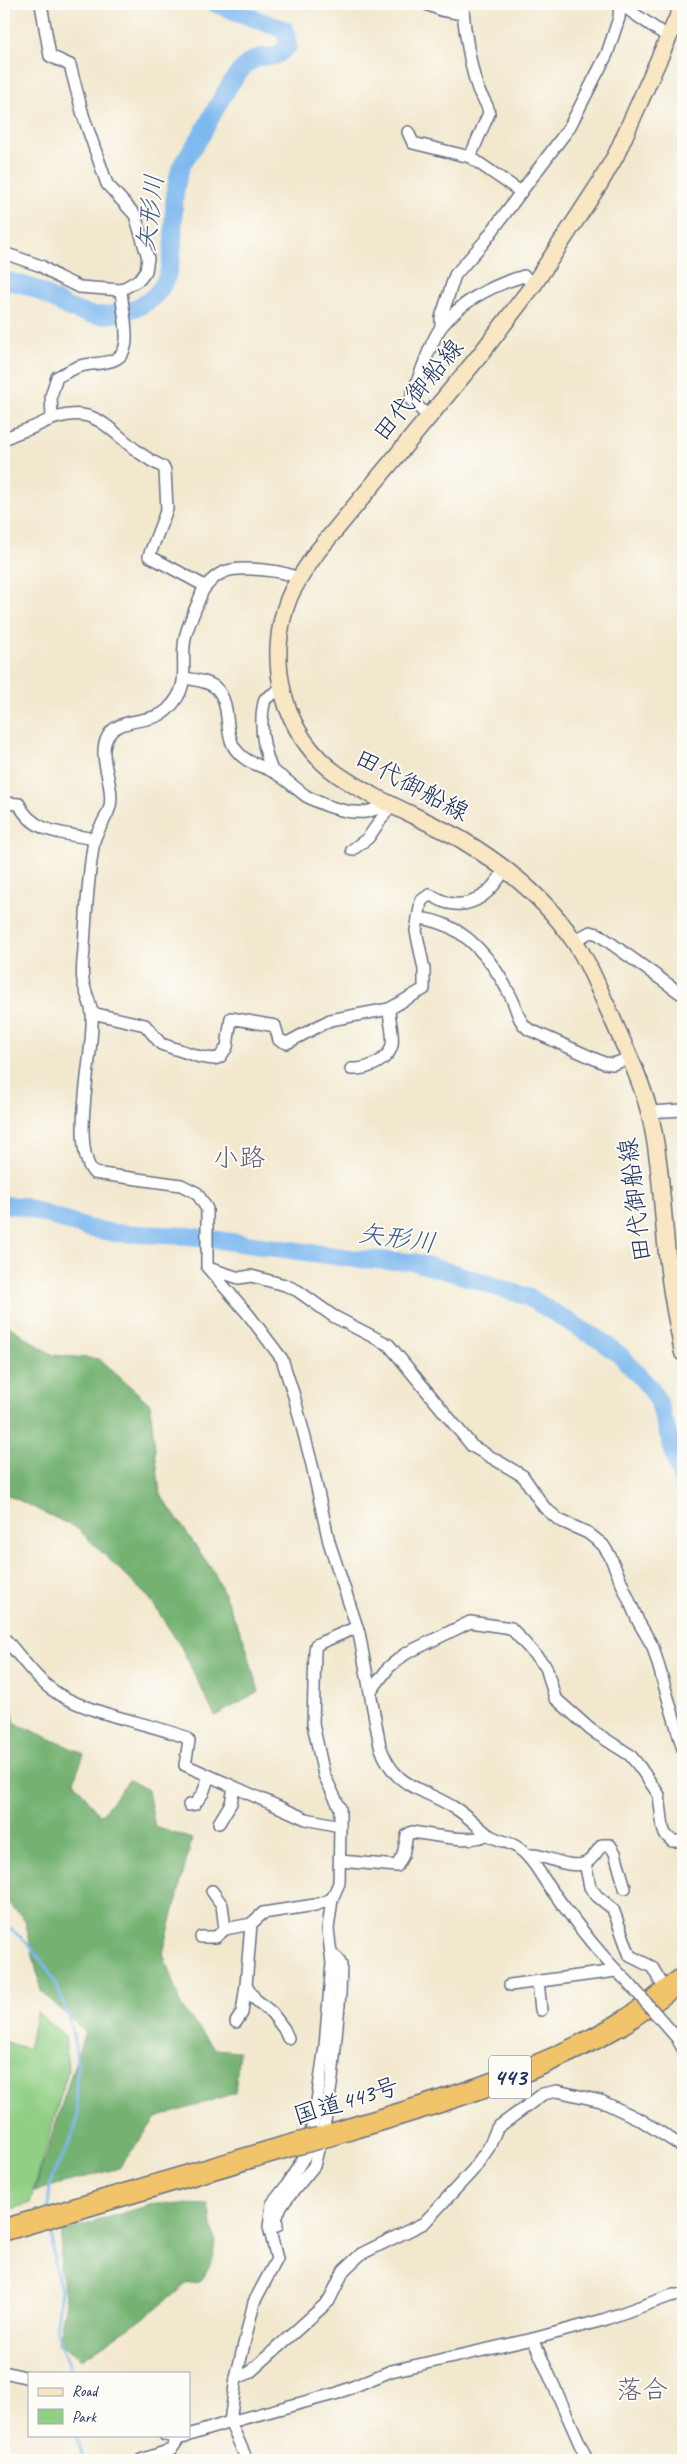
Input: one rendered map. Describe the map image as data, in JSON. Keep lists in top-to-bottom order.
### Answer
{
  "streets": {
    "highway": ["443", "国道443号"],
    "main road": ["田代御船線"]
  },
  "districts": ["小路", "落合"],
  "water": ["矢形川"],
  "legend": ["Road", "Park"]
}
